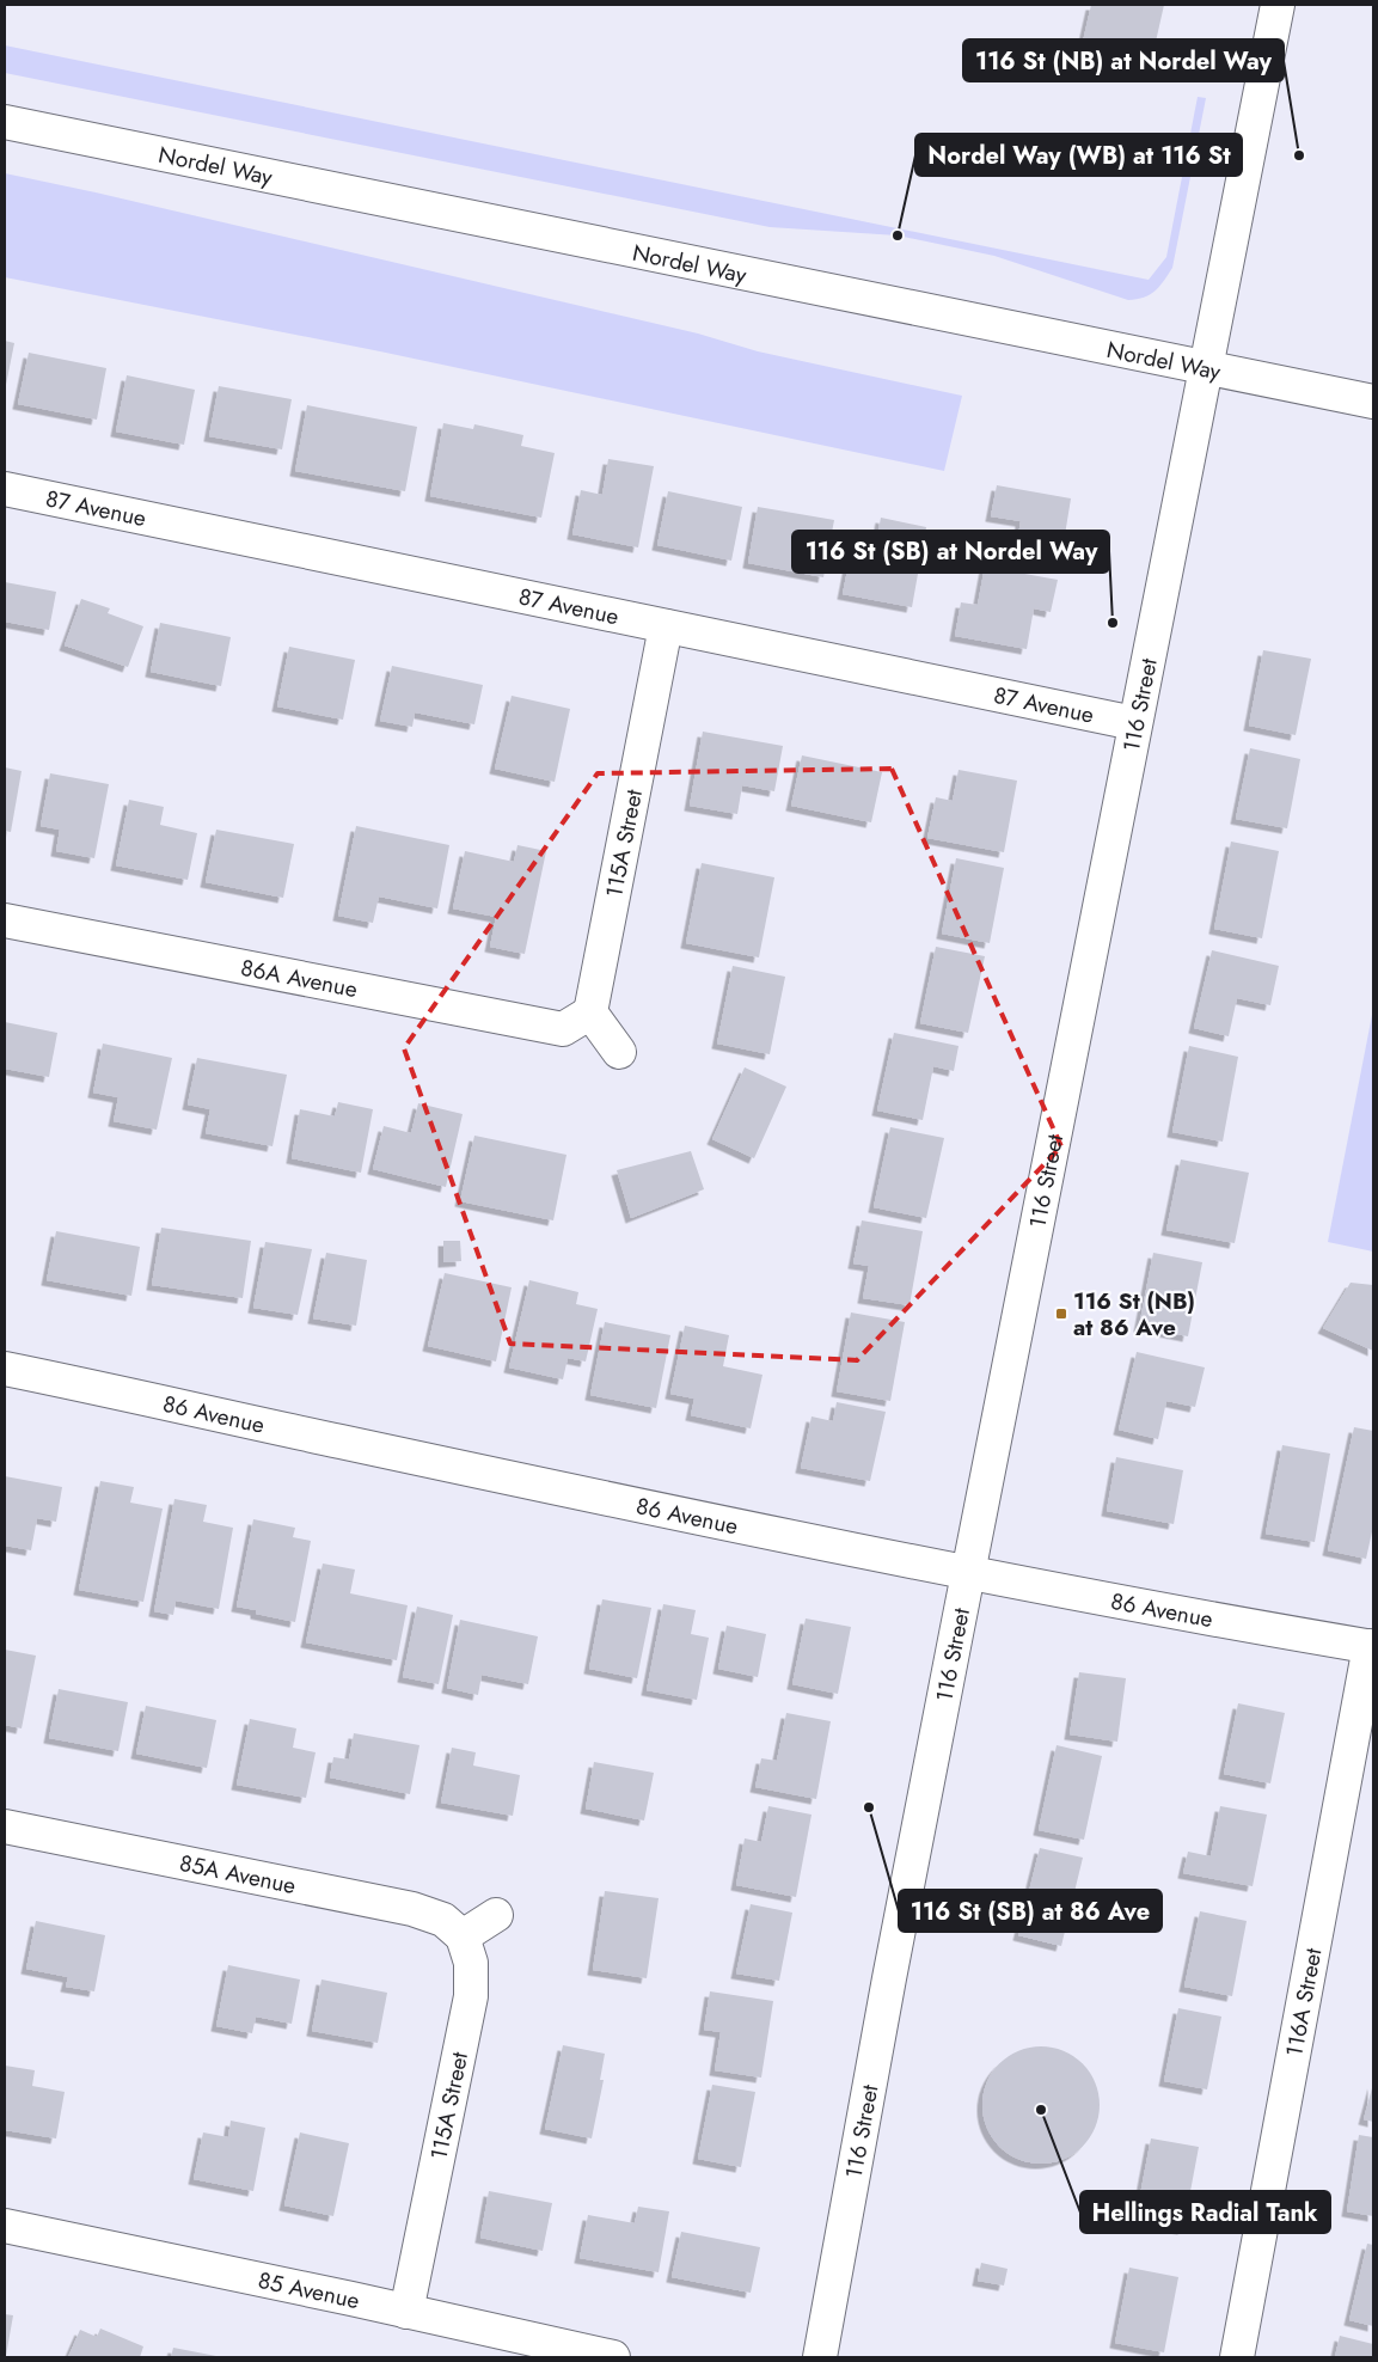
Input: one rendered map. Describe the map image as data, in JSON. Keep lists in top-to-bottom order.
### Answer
{
  "streets": {
    "street": [
      "Nordel Way",
      "87 Avenue",
      "116 Street",
      "115A Street",
      "86A Avenue",
      "86 Avenue",
      "85A Avenue",
      "116A Street",
      "85 Avenue"
    ]
  },
  "crossings": [
    ["Nordel Way", "116 Street"],
    ["87 Avenue", "116 Street"],
    ["87 Avenue", "115A Street"],
    ["116 Street", "86 Avenue"],
    ["115A Street", "86A Avenue"],
    ["115A Street", "85A Avenue"],
    ["115A Street", "85 Avenue"],
    ["86 Avenue", "116A Street"]
  ],
  "places": {
    "other": [
      "116 St (NB) at Nordel Way",
      "Nordel Way (WB) at 116 St",
      "116 St (SB) at Nordel Way",
      "116 St (SB) at 86 Ave",
      "Hellings Radial Tank"
    ],
    "transit": ["116 St (NB) at 86 Ave"]
  }
}
